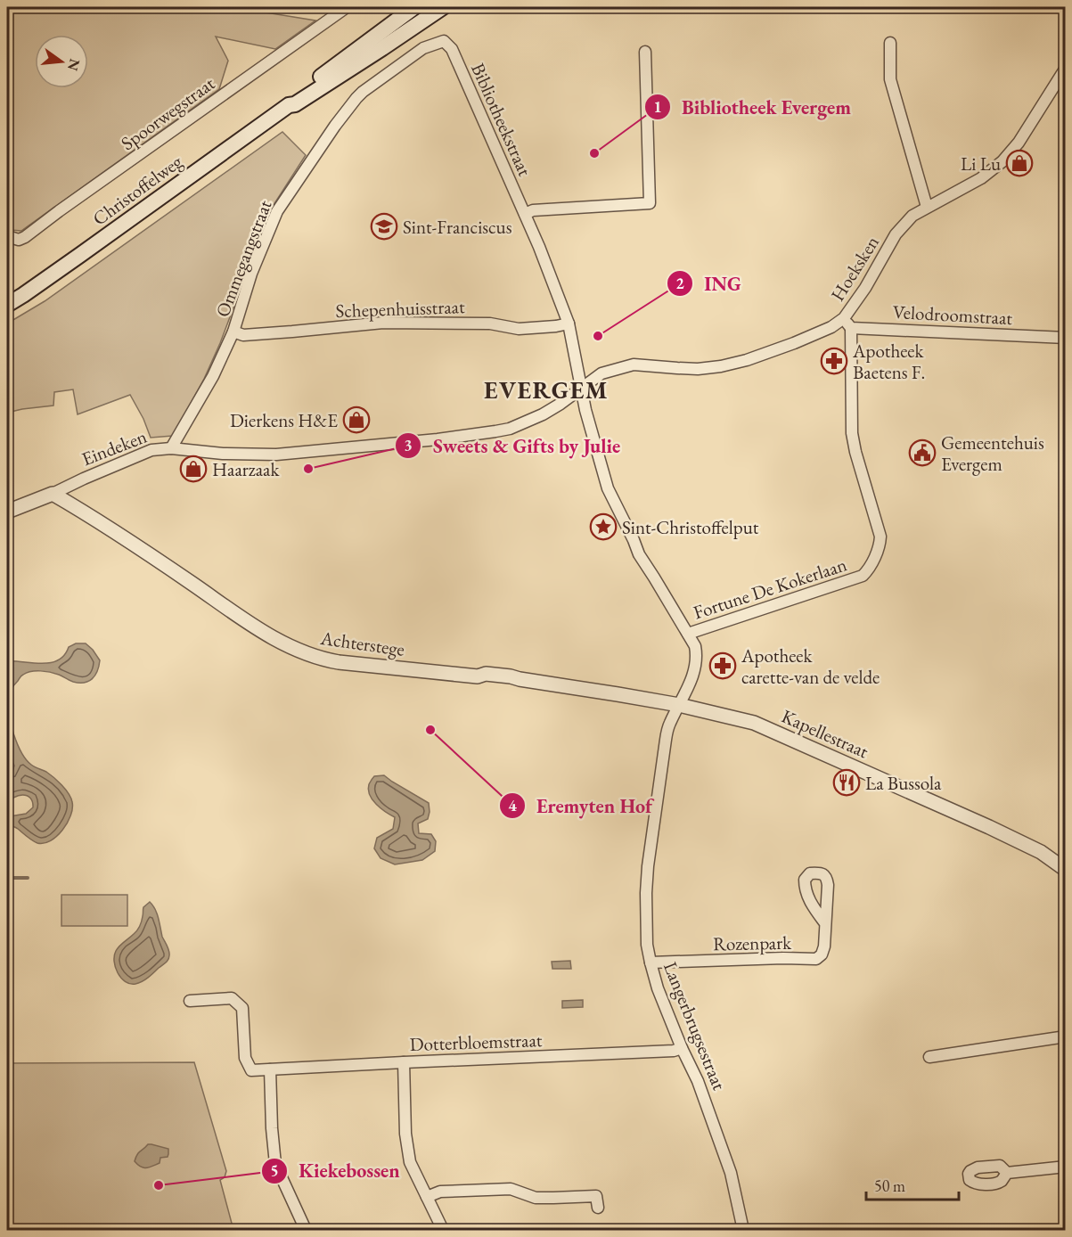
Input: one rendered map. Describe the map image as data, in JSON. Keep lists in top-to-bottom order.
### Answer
{
  "streets": {
    "main road": ["Christoffelweg"],
    "street": [
      "Spoorwegstraat",
      "Bibliotheekstraat",
      "Ommegangstraat",
      "Hoeksken",
      "Schepenhuisstraat",
      "Velodroomstraat",
      "Eindeken",
      "Fortune De Kokerlaan",
      "Achterstege",
      "Kapellestraat",
      "Rozenpark",
      "Langerbrugsestraat",
      "Dotterbloemstraat"
    ]
  },
  "crossings": [
    ["Bibliotheekstraat", "Ommegangstraat"],
    ["Bibliotheekstraat", "Hoeksken"],
    ["Bibliotheekstraat", "Schepenhuisstraat"],
    ["Bibliotheekstraat", "Eindeken"],
    ["Bibliotheekstraat", "Fortune De Kokerlaan"],
    ["Bibliotheekstraat", "Langerbrugsestraat"],
    ["Ommegangstraat", "Schepenhuisstraat"],
    ["Ommegangstraat", "Eindeken"],
    ["Hoeksken", "Eindeken"],
    ["Velodroomstraat", "Fortune De Kokerlaan"],
    ["Eindeken", "Achterstege"],
    ["Fortune De Kokerlaan", "Langerbrugsestraat"],
    ["Achterstege", "Kapellestraat"],
    ["Achterstege", "Langerbrugsestraat"],
    ["Kapellestraat", "Langerbrugsestraat"],
    ["Rozenpark", "Langerbrugsestraat"],
    ["Langerbrugsestraat", "Dotterbloemstraat"]
  ],
  "districts": ["EVERGEM"],
  "places": {
    "other": [
      "Bibliotheek Evergem",
      "ING",
      "Sweets & Gifts by Julie",
      "Eremyten Hof",
      "Kiekebossen"
    ],
    "shop": ["Li Lu", "Dierkens H&E", "Haarzaak"],
    "school or university": ["Sint-Franciscus"],
    "pharmacy": ["Apotheek Baetens F.", "Apotheek carette-van de velde"],
    "public building": ["Gemeentehuis Evergem"],
    "place": ["Sint-Christoffelput"],
    "restaurant": ["La Bussola"]
  },
  "scale_bar": "50 m",
  "north": "right"
}
